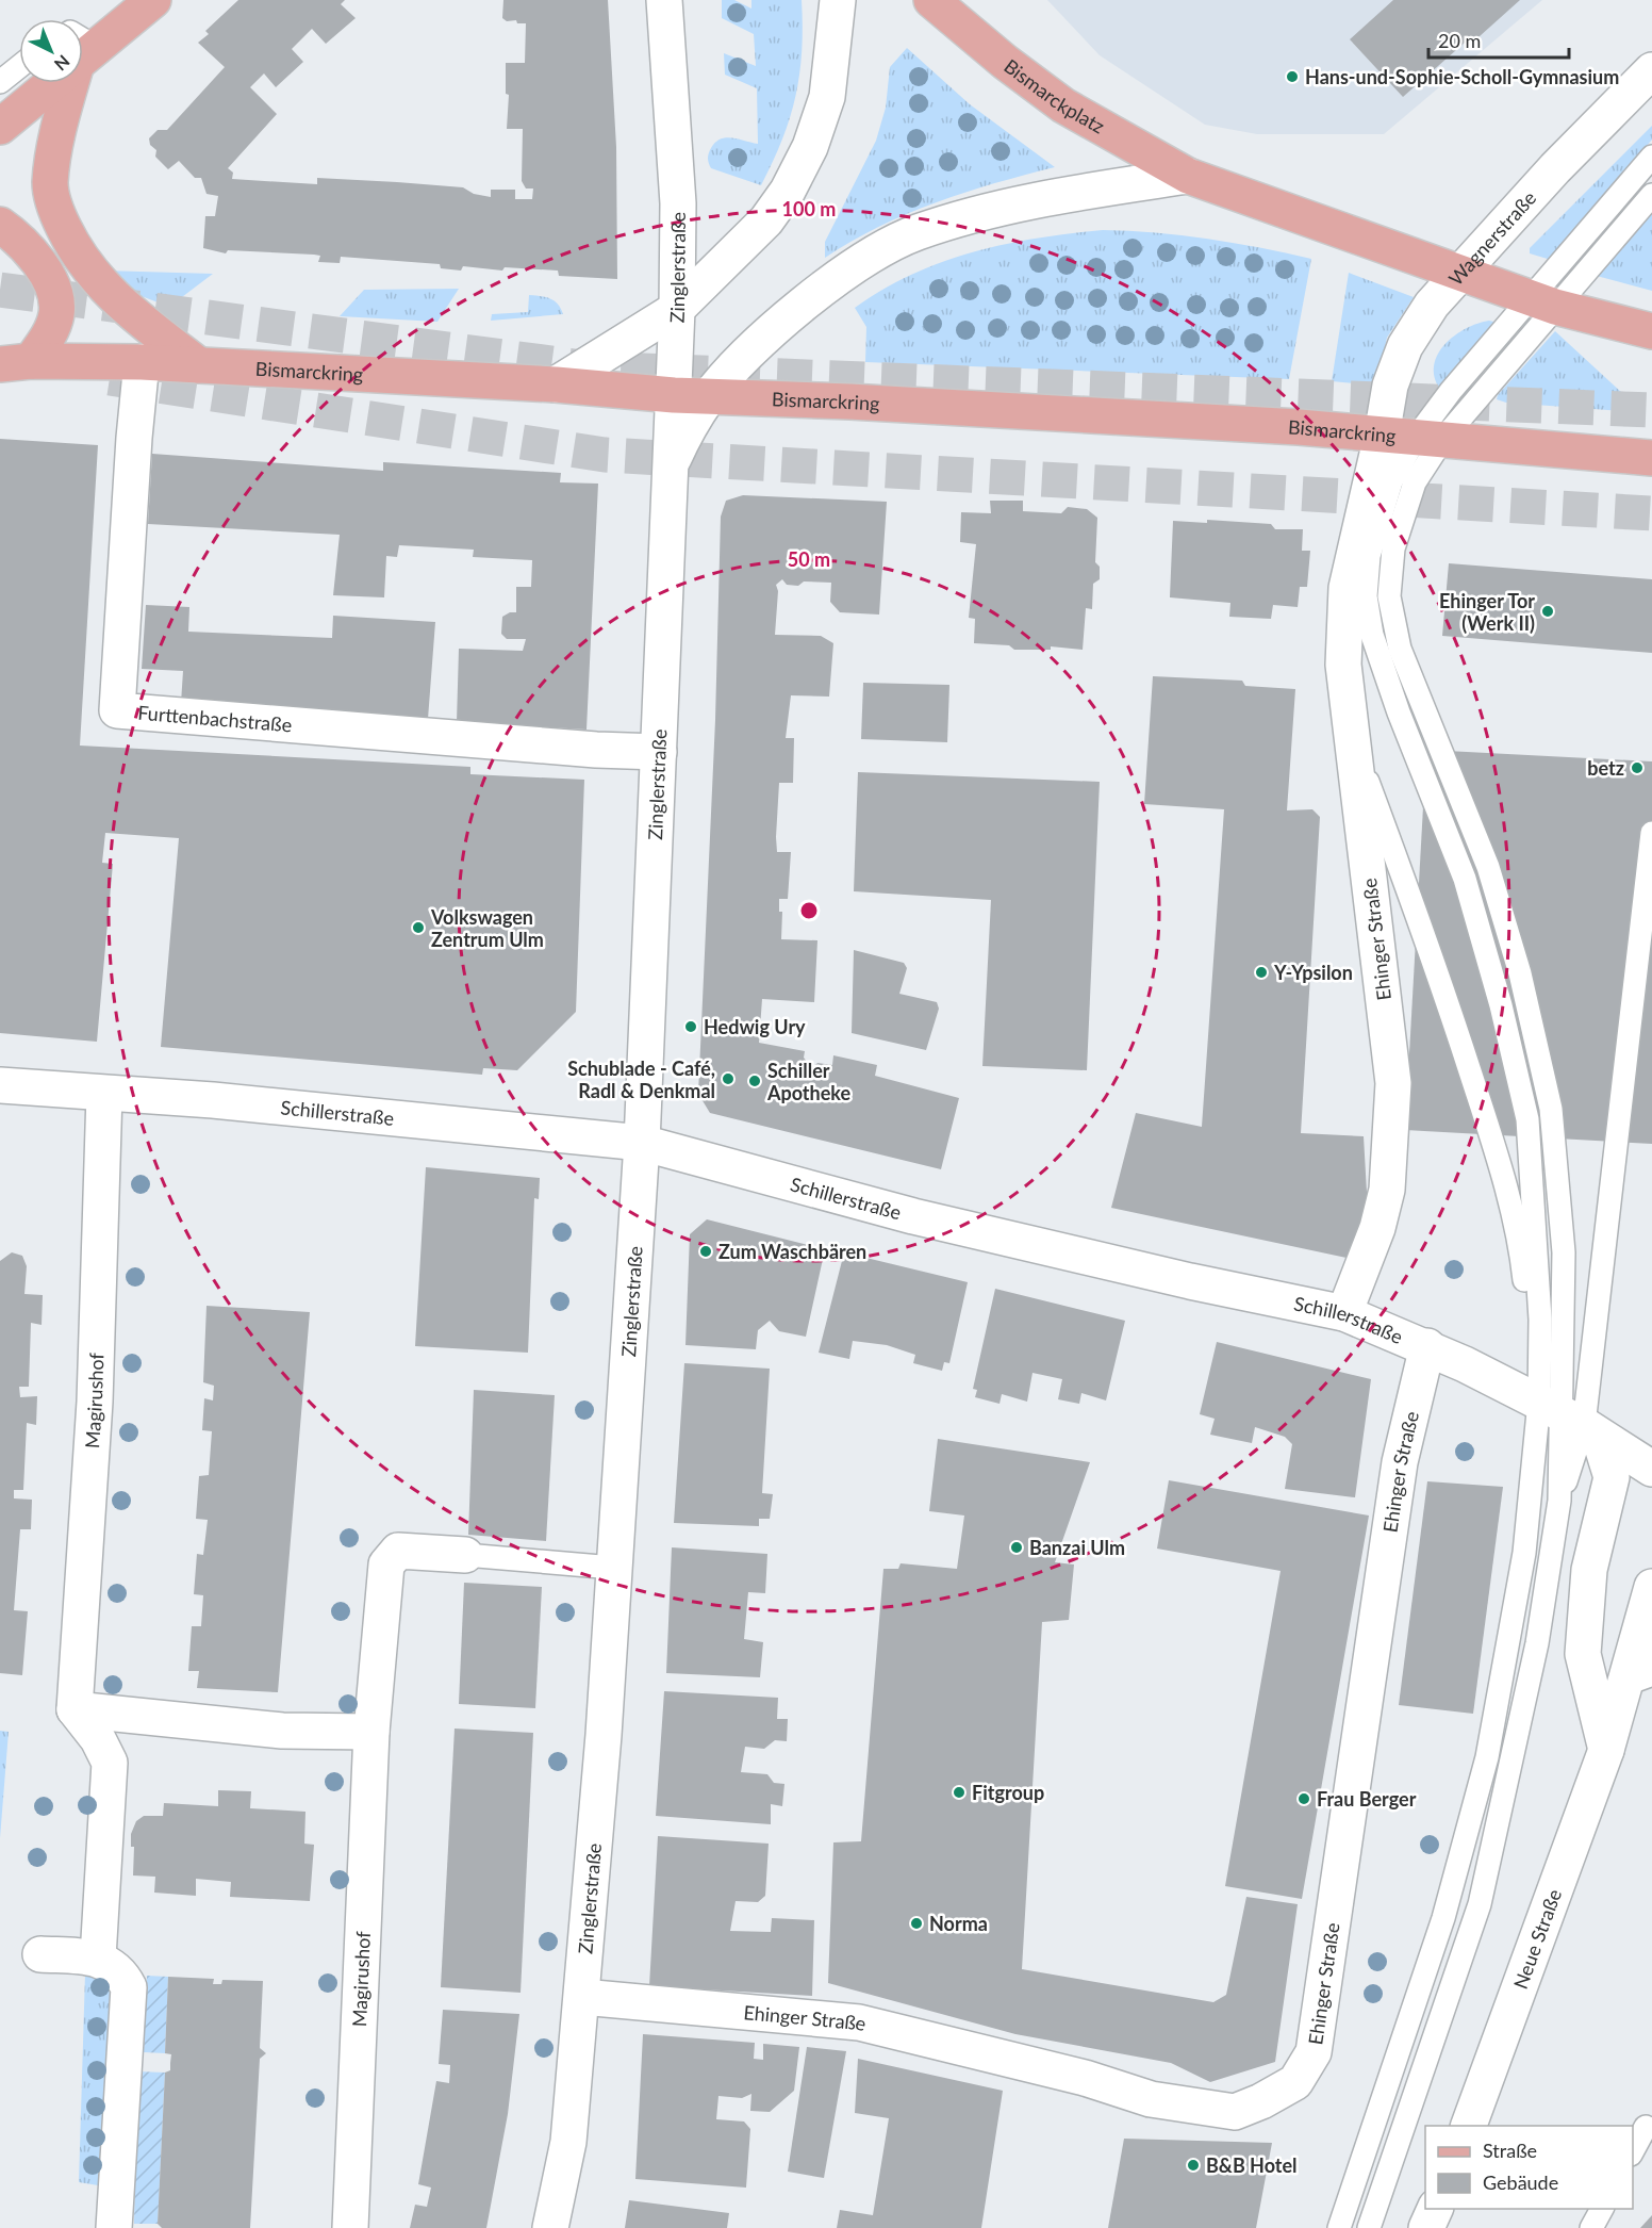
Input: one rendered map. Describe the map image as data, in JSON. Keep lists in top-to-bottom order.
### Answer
{
  "streets": {
    "main road": ["Bismarckplatz", "Bismarckring"],
    "street": [
      "Wagnerstraße",
      "Zinglerstraße",
      "Furttenbachstraße",
      "Ehinger Straße",
      "Schillerstraße",
      "Magirushof",
      "Neue Straße"
    ]
  },
  "crossings": [
    ["Wagnerstraße", "Bismarckring"],
    ["Wagnerstraße", "Ehinger Straße"],
    ["Zinglerstraße", "Bismarckring"],
    ["Zinglerstraße", "Furttenbachstraße"],
    ["Zinglerstraße", "Ehinger Straße"],
    ["Zinglerstraße", "Schillerstraße"],
    ["Bismarckring", "Furttenbachstraße"],
    ["Bismarckring", "Ehinger Straße"],
    ["Ehinger Straße", "Schillerstraße"],
    ["Schillerstraße", "Magirushof"]
  ],
  "places": [
    "Hans-und-Sophie-Scholl-Gymnasium",
    "Ehinger Tor (Werk II)",
    "betz",
    "Volkswagen Zentrum Ulm",
    "Y-Ypsilon",
    "Hedwig Ury",
    "Schublade - Café, Radl & Denkmal",
    "Schiller Apotheke",
    "Zum Waschbären",
    "Banzai Ulm",
    "Fitgroup",
    "Frau Berger",
    "Norma",
    "B&B Hotel"
  ],
  "legend": ["Straße", "Gebäude"],
  "scale_bar": "20 m",
  "north": "bottom right",
  "rings": ["100 m", "50 m"]
}
